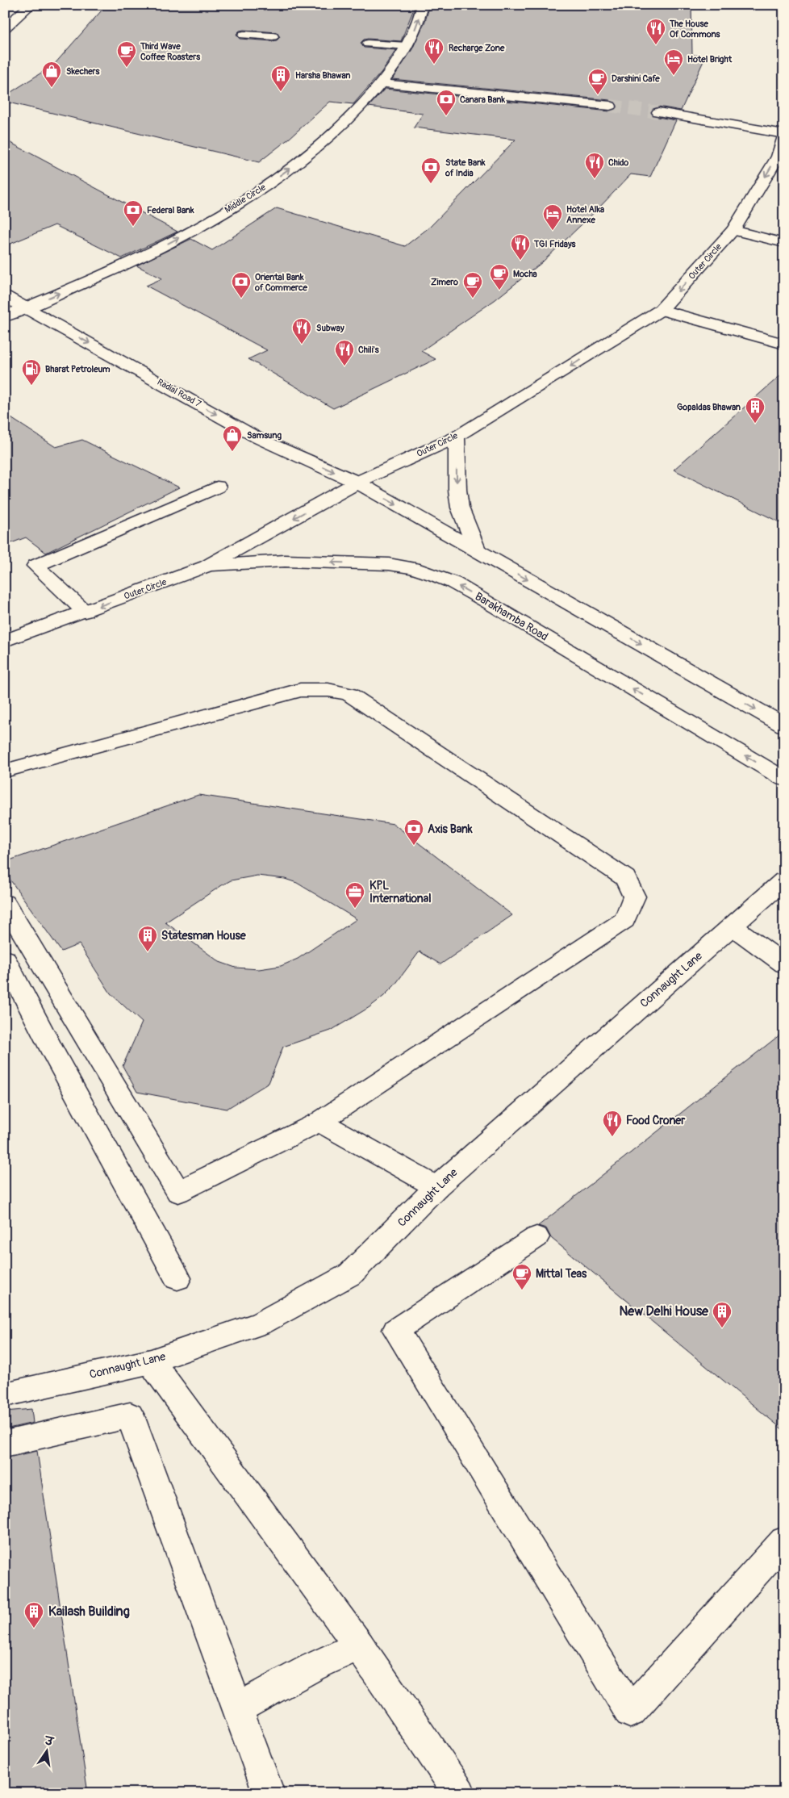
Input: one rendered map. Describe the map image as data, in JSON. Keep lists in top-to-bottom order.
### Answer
{
  "streets": {
    "street": [
      "Middle Circle",
      "Outer Circle",
      "Radial Road 7",
      "Barakhamba Road",
      "Connaught Lane"
    ]
  },
  "crossings": [
    ["Middle Circle", "Radial Road 7"],
    ["Outer Circle", "Radial Road 7"],
    ["Outer Circle", "Barakhamba Road"]
  ],
  "one_way": ["Middle Circle", "Outer Circle", "Radial Road 7"],
  "places": {
    "restaurant": [
      "The House Of Commons",
      "Recharge Zone",
      "Chido",
      "TGI Fridays",
      "Subway",
      "Chili's",
      "Food Croner"
    ],
    "cafe": [
      "Third Wave Coffee Roasters",
      "Darshini Cafe",
      "Mocha",
      "Zimero",
      "Mittal Teas"
    ],
    "hotel": ["Hotel Bright", "Hotel Alka Annexe"],
    "shop": ["Skechers", "Samsung"],
    "building": [
      "Harsha Bhawan",
      "Gopaldas Bhawan",
      "Statesman House",
      "New Delhi House",
      "Kailash Building"
    ],
    "bank": [
      "Canara Bank",
      "State Bank of India",
      "Federal Bank",
      "Oriental Bank of Commerce",
      "Axis Bank"
    ],
    "fuel station": ["Bharat Petroleum"],
    "office": ["KPL International"]
  },
  "north": "top"
}
